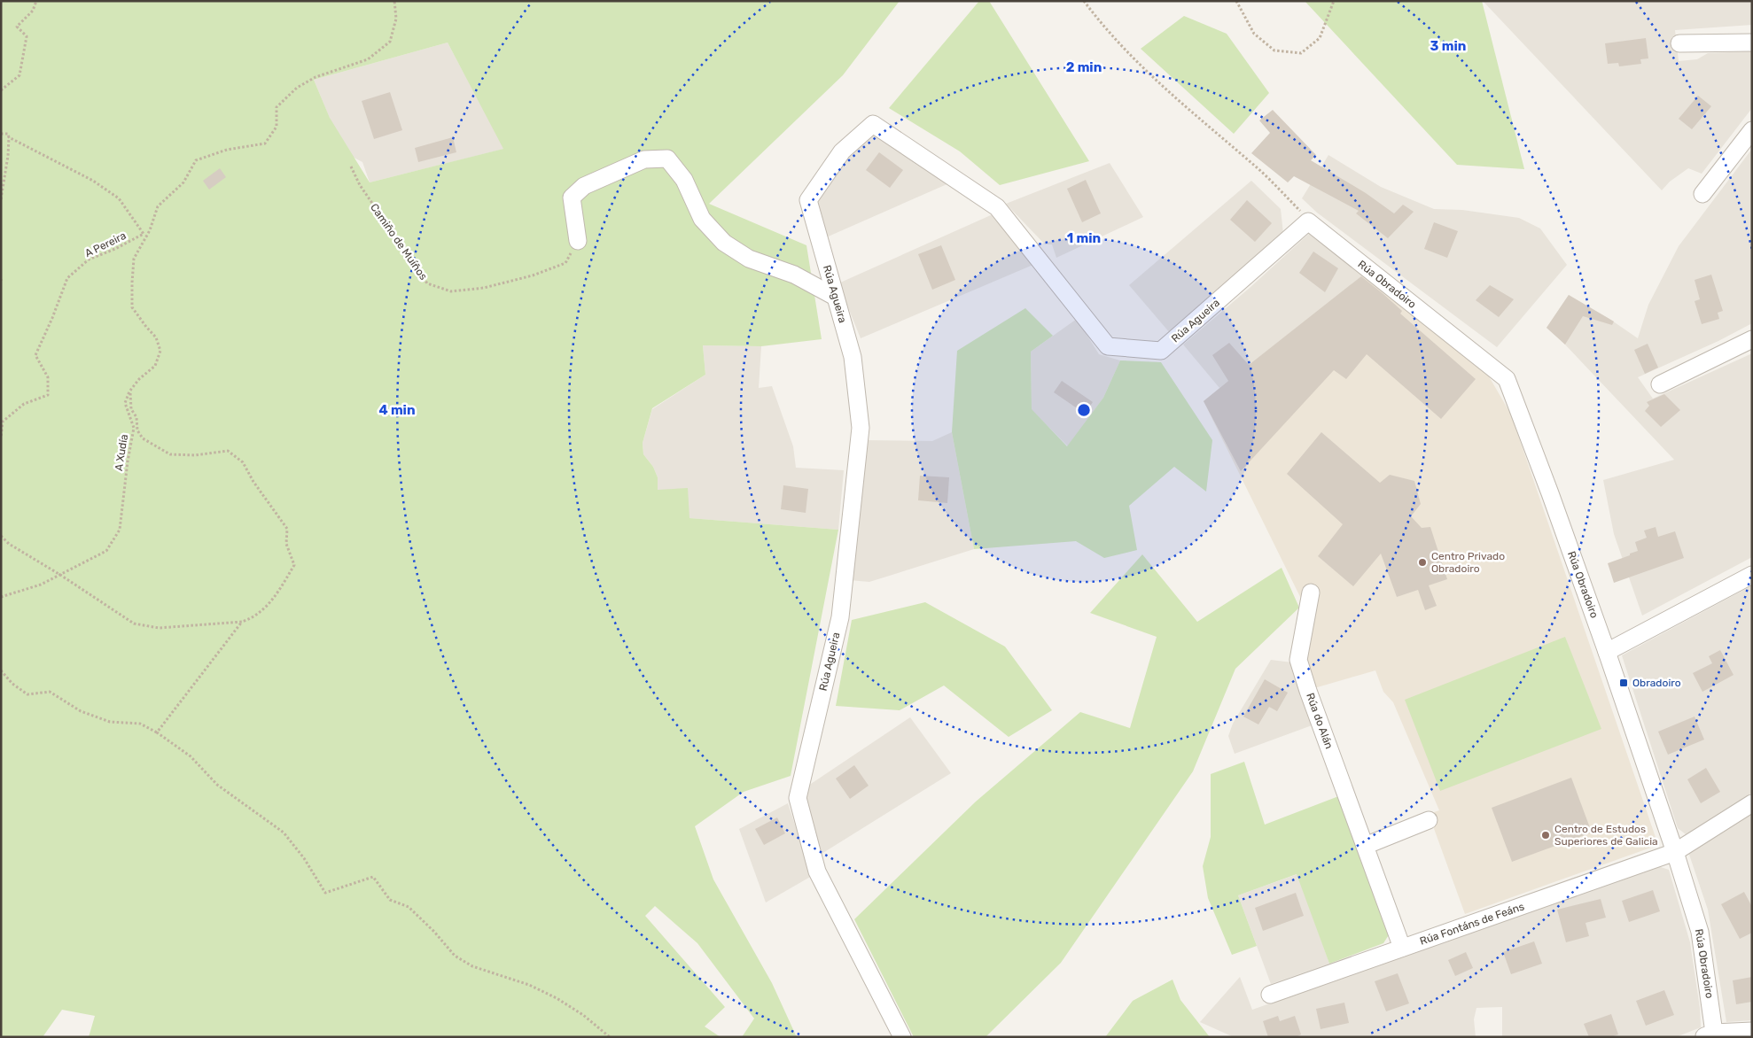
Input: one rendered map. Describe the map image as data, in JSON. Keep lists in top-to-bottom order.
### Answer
{
  "streets": {
    "street": [
      "Rúa Obradoiro",
      "Rúa Agueira",
      "Rúa do Alán",
      "Rúa Fontáns de Feáns"
    ],
    "path": ["Camiño de Muíños", "A Pereira", "A Xudía"]
  },
  "crossings": [
    ["Rúa Obradoiro", "Rúa Agueira"],
    ["Rúa Obradoiro", "Rúa Fontáns de Feáns"],
    ["Rúa do Alán", "Rúa Fontáns de Feáns"]
  ],
  "places": {
    "other": ["Centro Privado Obradoiro", "Centro de Estudos Superiores de Galicia"],
    "transit": ["Obradoiro"]
  },
  "rings": [
    "3 min",
    "2 min",
    "1 min",
    "4 min"
  ]
}
